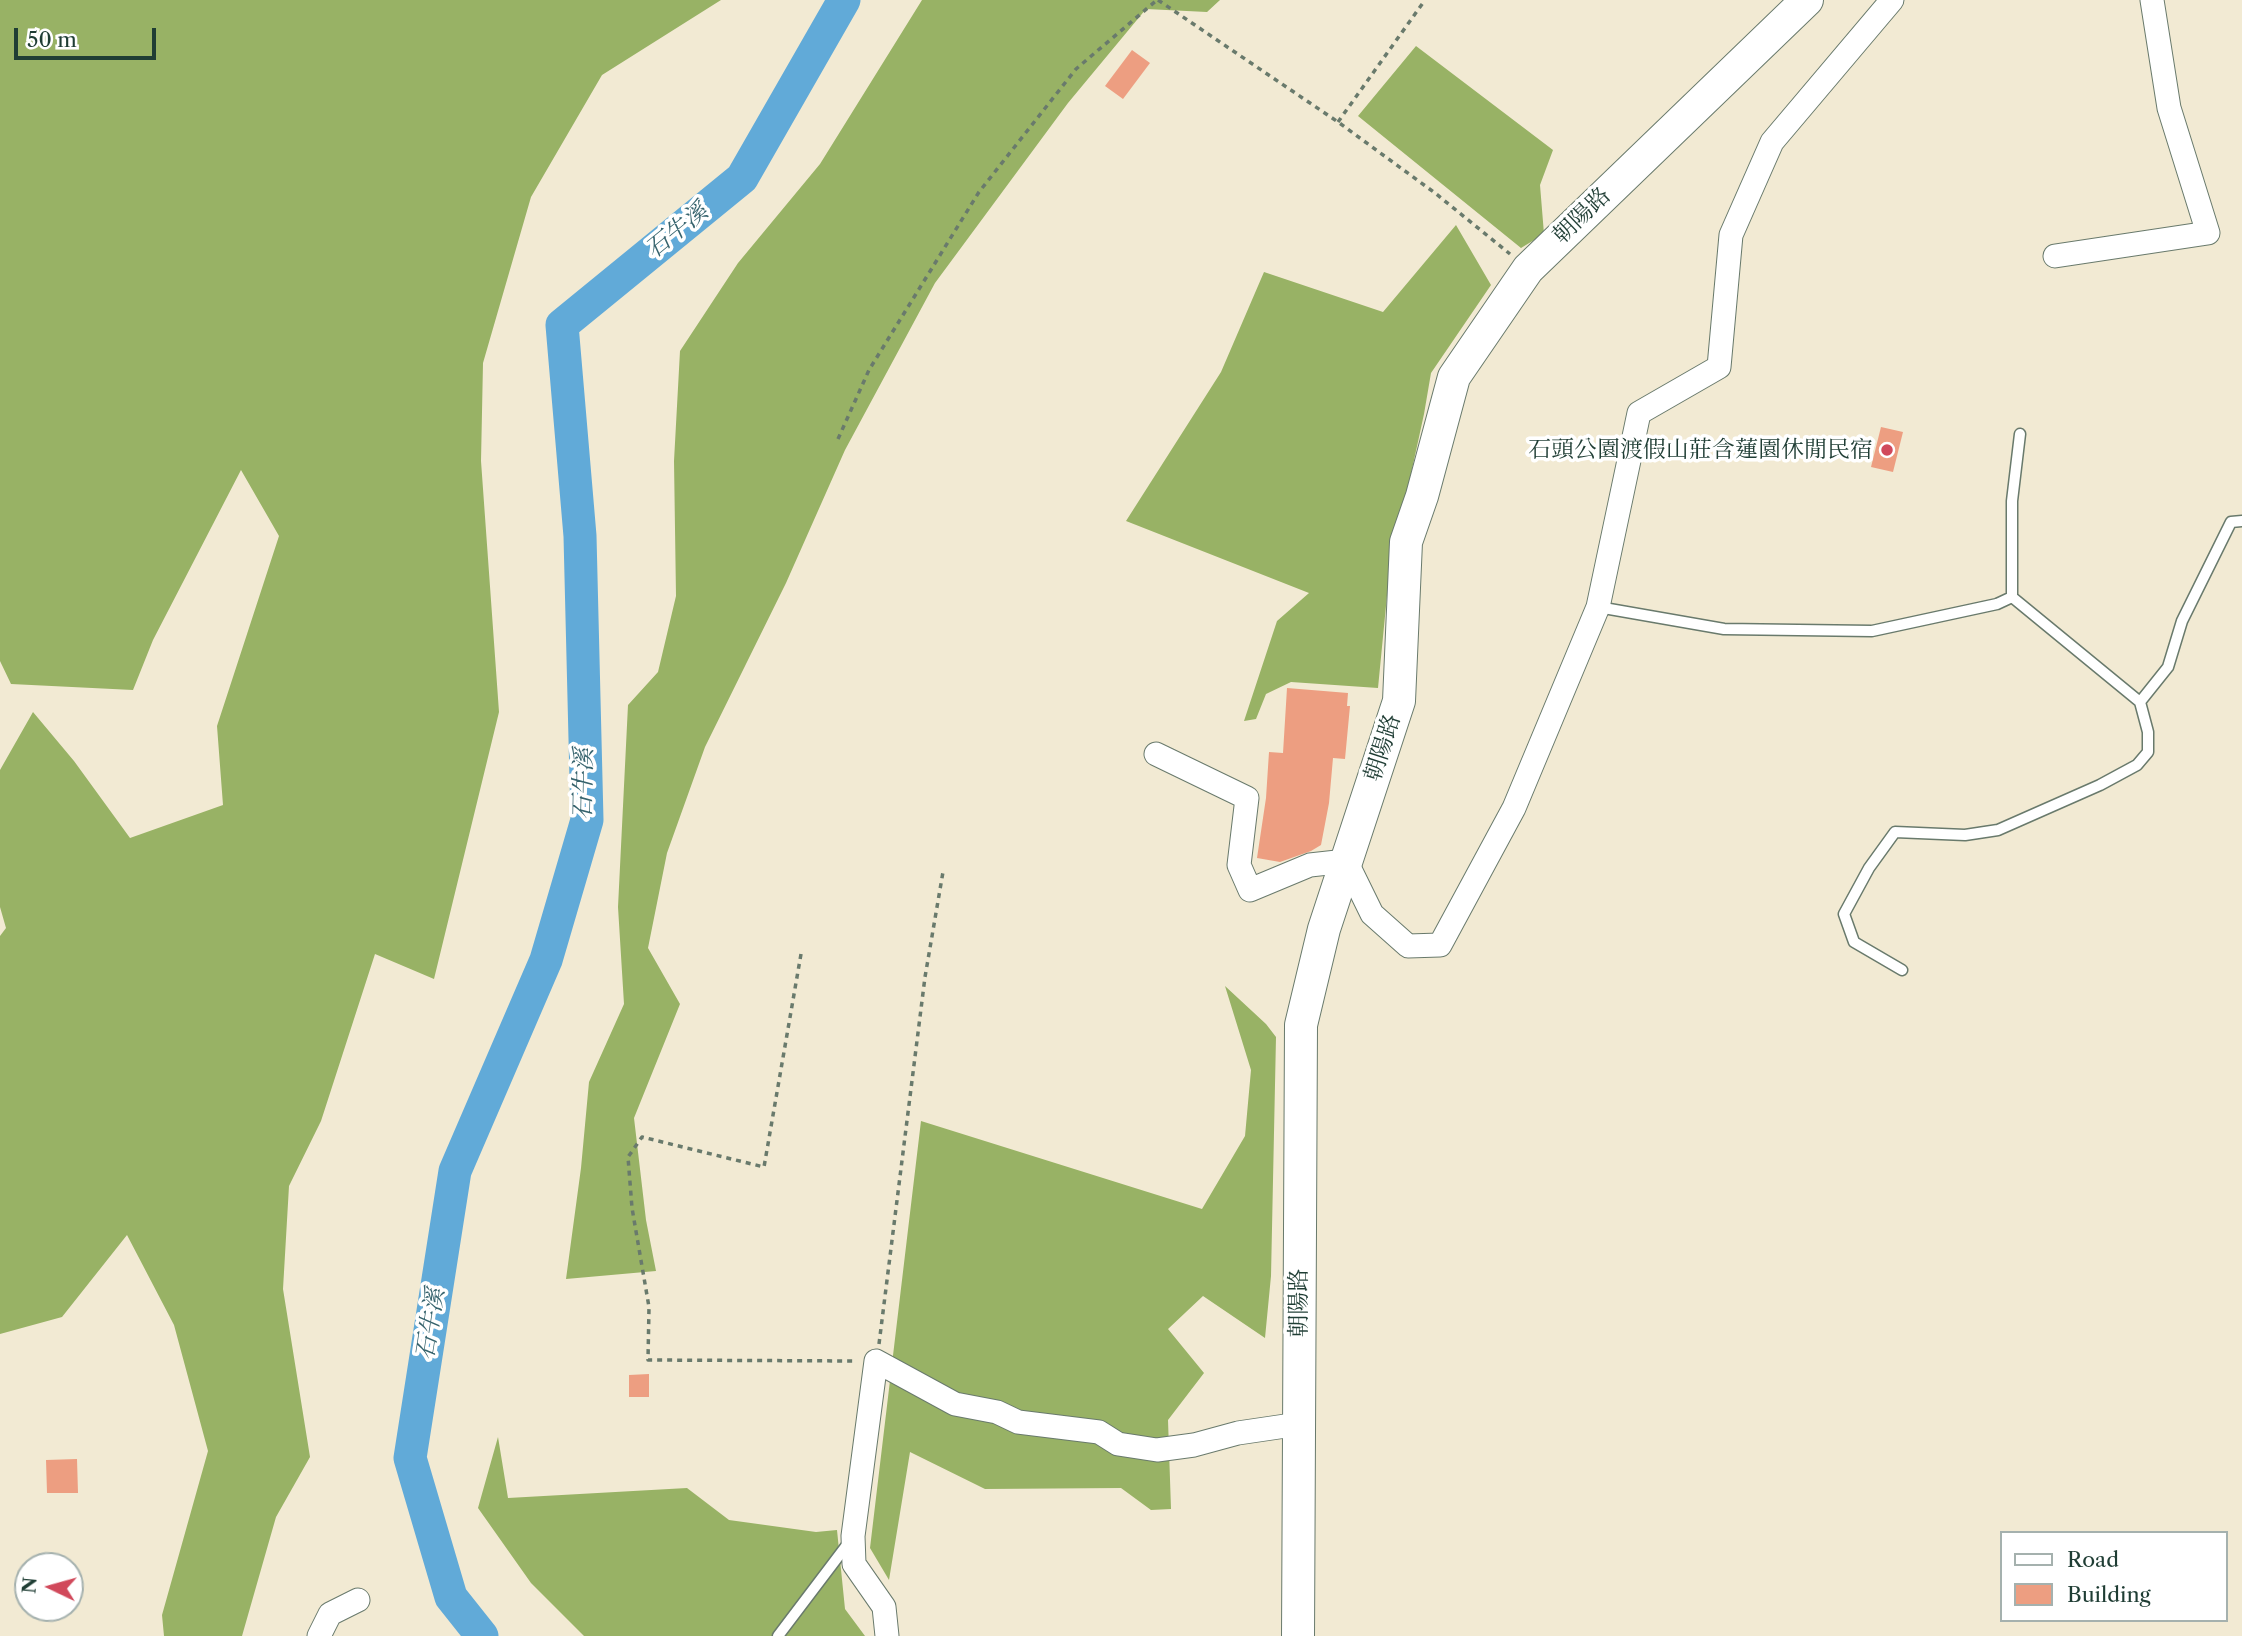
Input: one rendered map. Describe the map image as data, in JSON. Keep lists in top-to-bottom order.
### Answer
{
  "streets": {
    "main road": ["朝陽路"]
  },
  "water": ["石牛溪"],
  "places": ["石頭公園渡假山莊含蓮園休閒民宿"],
  "legend": ["Road", "Building"],
  "scale_bar": "50 m",
  "north": "left"
}
